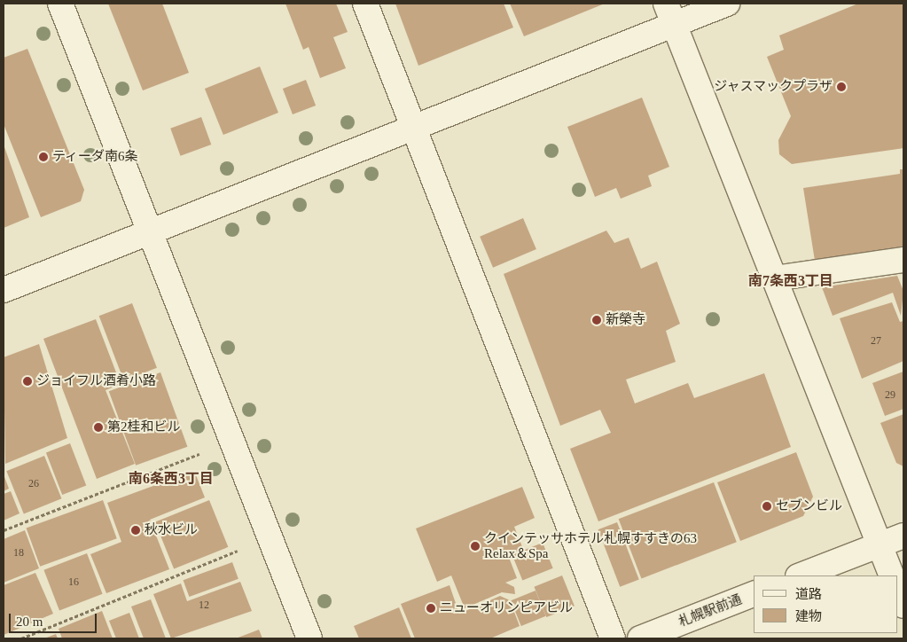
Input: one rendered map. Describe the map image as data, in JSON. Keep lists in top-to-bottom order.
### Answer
{
  "streets": {
    "street": ["札幌駅前通"]
  },
  "districts": ["南7条西3丁目", "南6条西3丁目"],
  "places": [
    "ジャスマックプラザ",
    "ティーダ南6条",
    "新榮寺",
    "ジョイフル酒肴小路",
    "第2桂和ビル",
    "セブンビル",
    "秋水ビル",
    "クインテッサホテル札幌すすきの63 Relax＆Spa",
    "ニューオリンピアビル"
  ],
  "house_numbers": [
    "27",
    "29",
    "26",
    "18",
    "16",
    "12"
  ],
  "legend": ["道路", "建物"],
  "scale_bar": "20 m"
}
